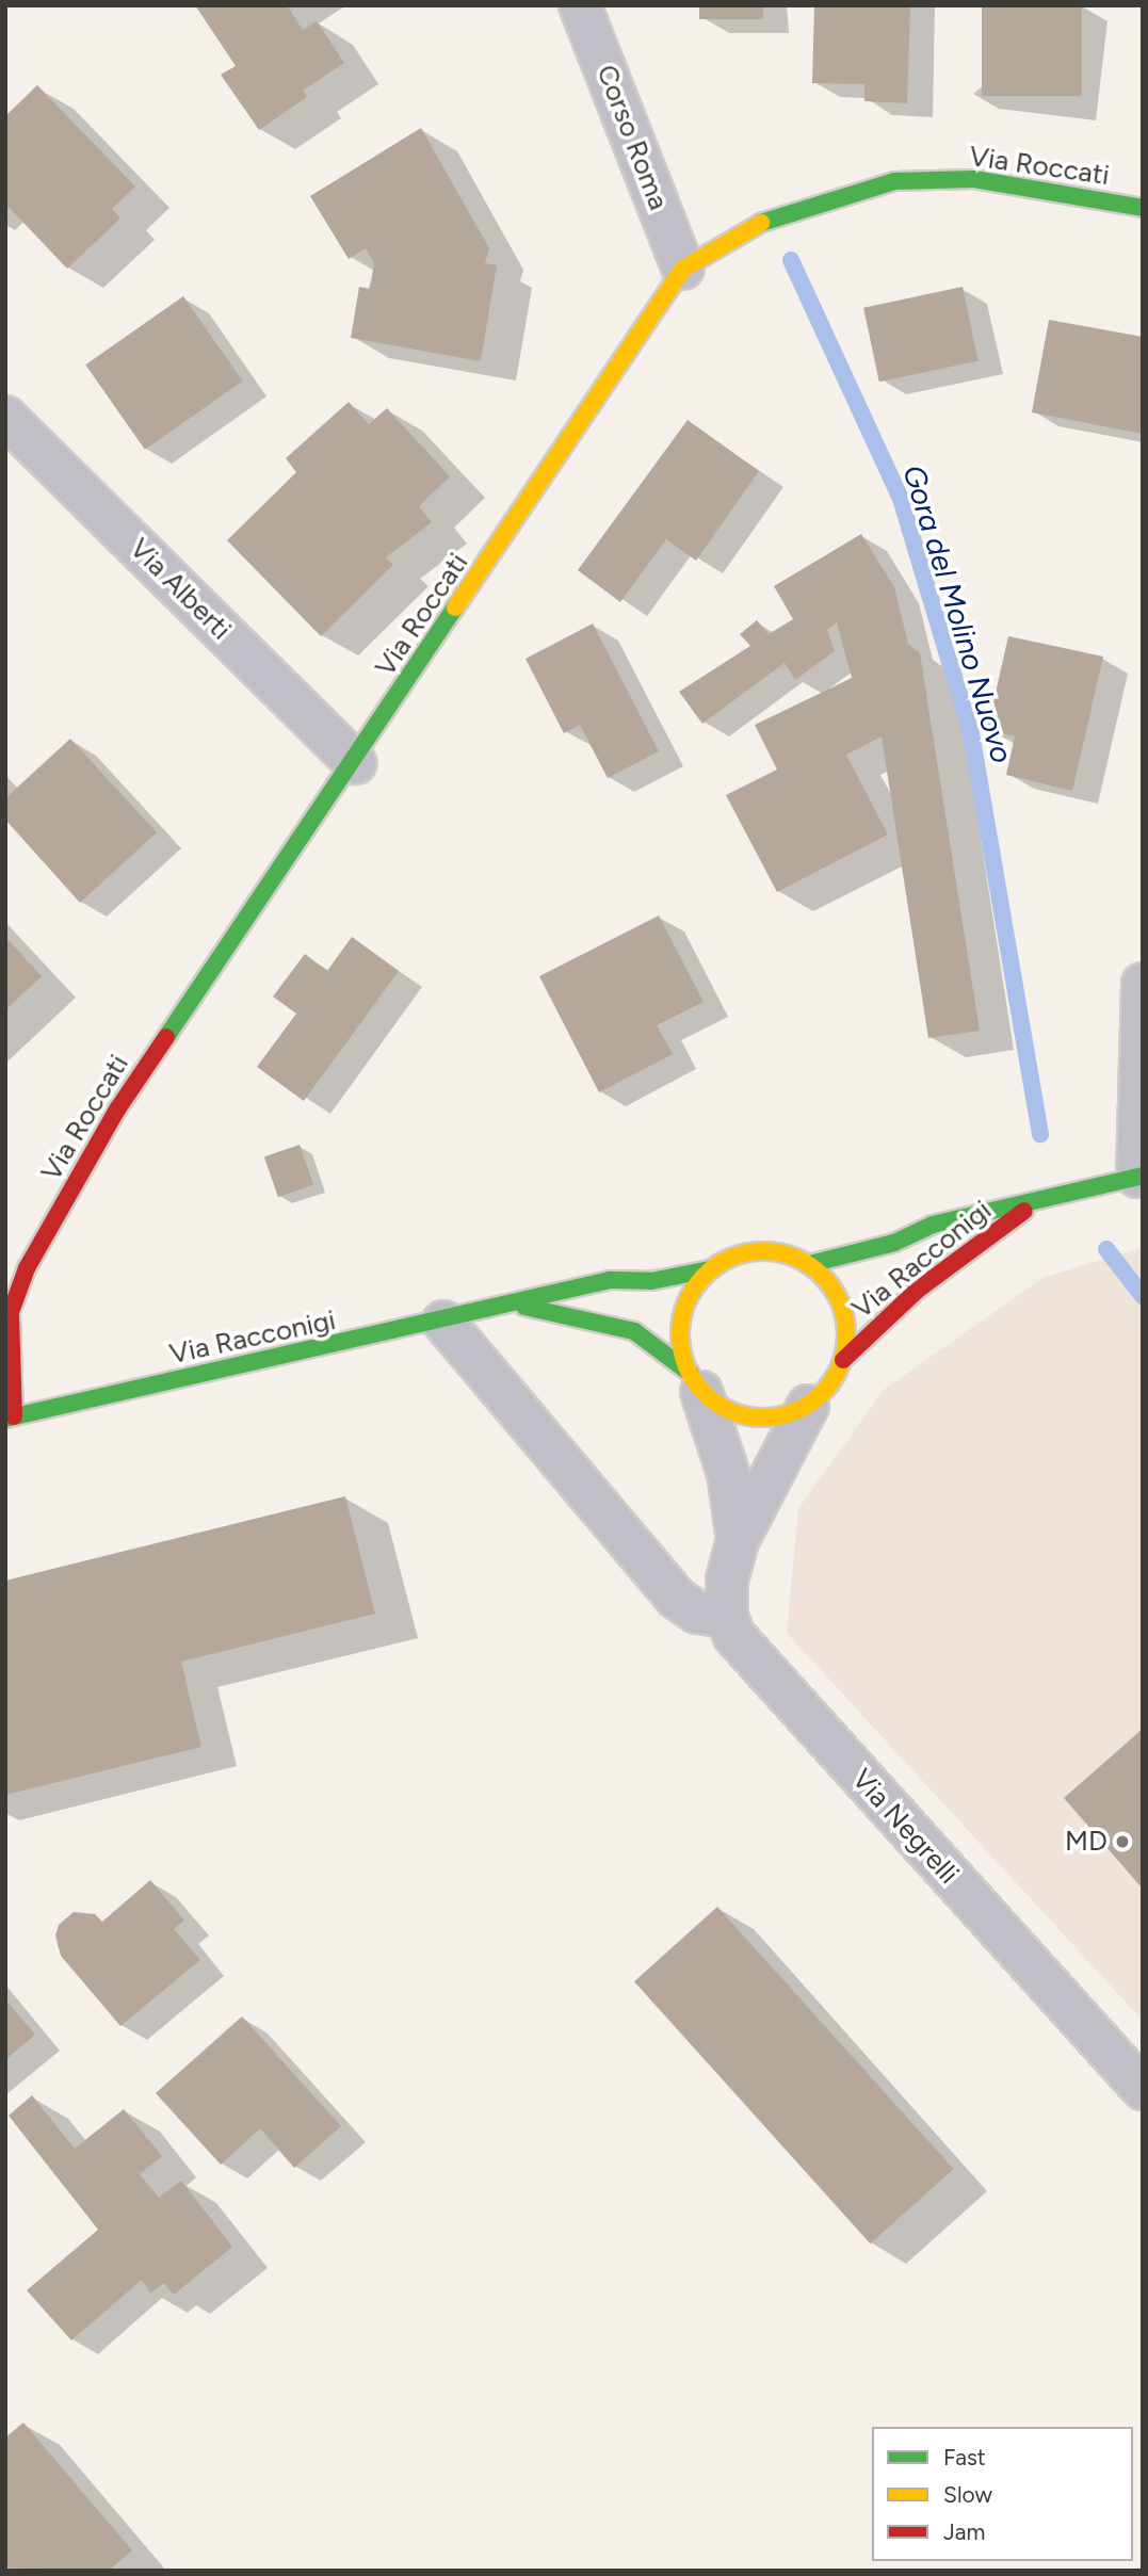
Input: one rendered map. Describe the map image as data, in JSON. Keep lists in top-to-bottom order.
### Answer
{
  "streets": {
    "main road": ["Via Roccati", "Via Racconigi"],
    "street": ["Corso Roma", "Via Alberti", "Via Negrelli"]
  },
  "crossings": [
    ["Corso Roma", "Via Roccati"],
    ["Via Roccati", "Via Alberti"],
    ["Via Roccati", "Via Racconigi"]
  ],
  "water": ["Gora del Molino Nuovo"],
  "places": ["MD"],
  "legend": ["Fast", "Slow", "Jam"]
}
